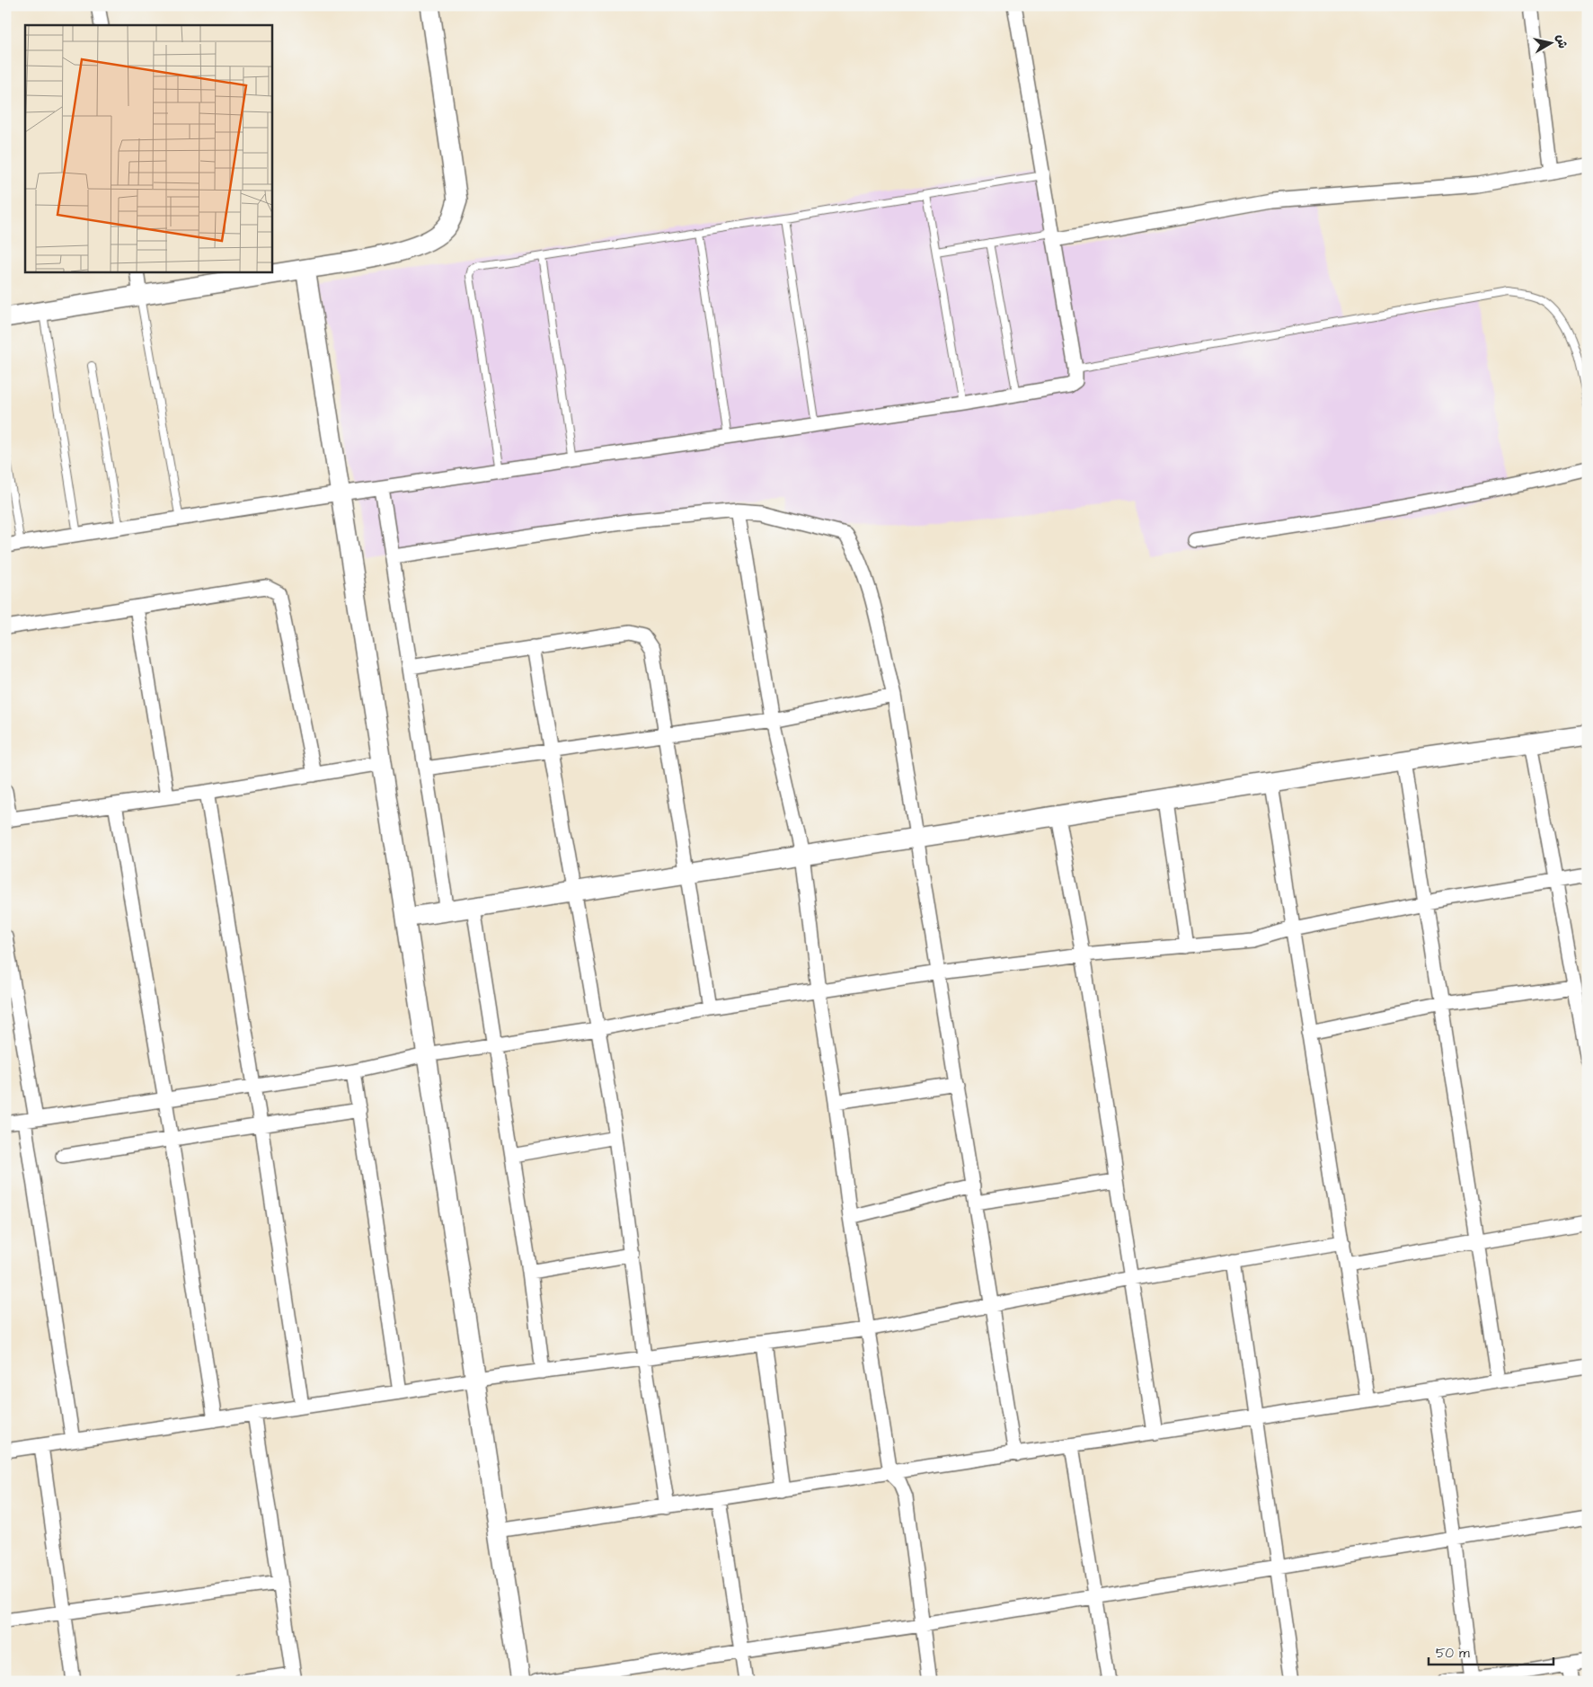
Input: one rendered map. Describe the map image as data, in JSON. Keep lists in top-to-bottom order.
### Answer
{
  "scale_bar": "50 m",
  "north": "right"
}
